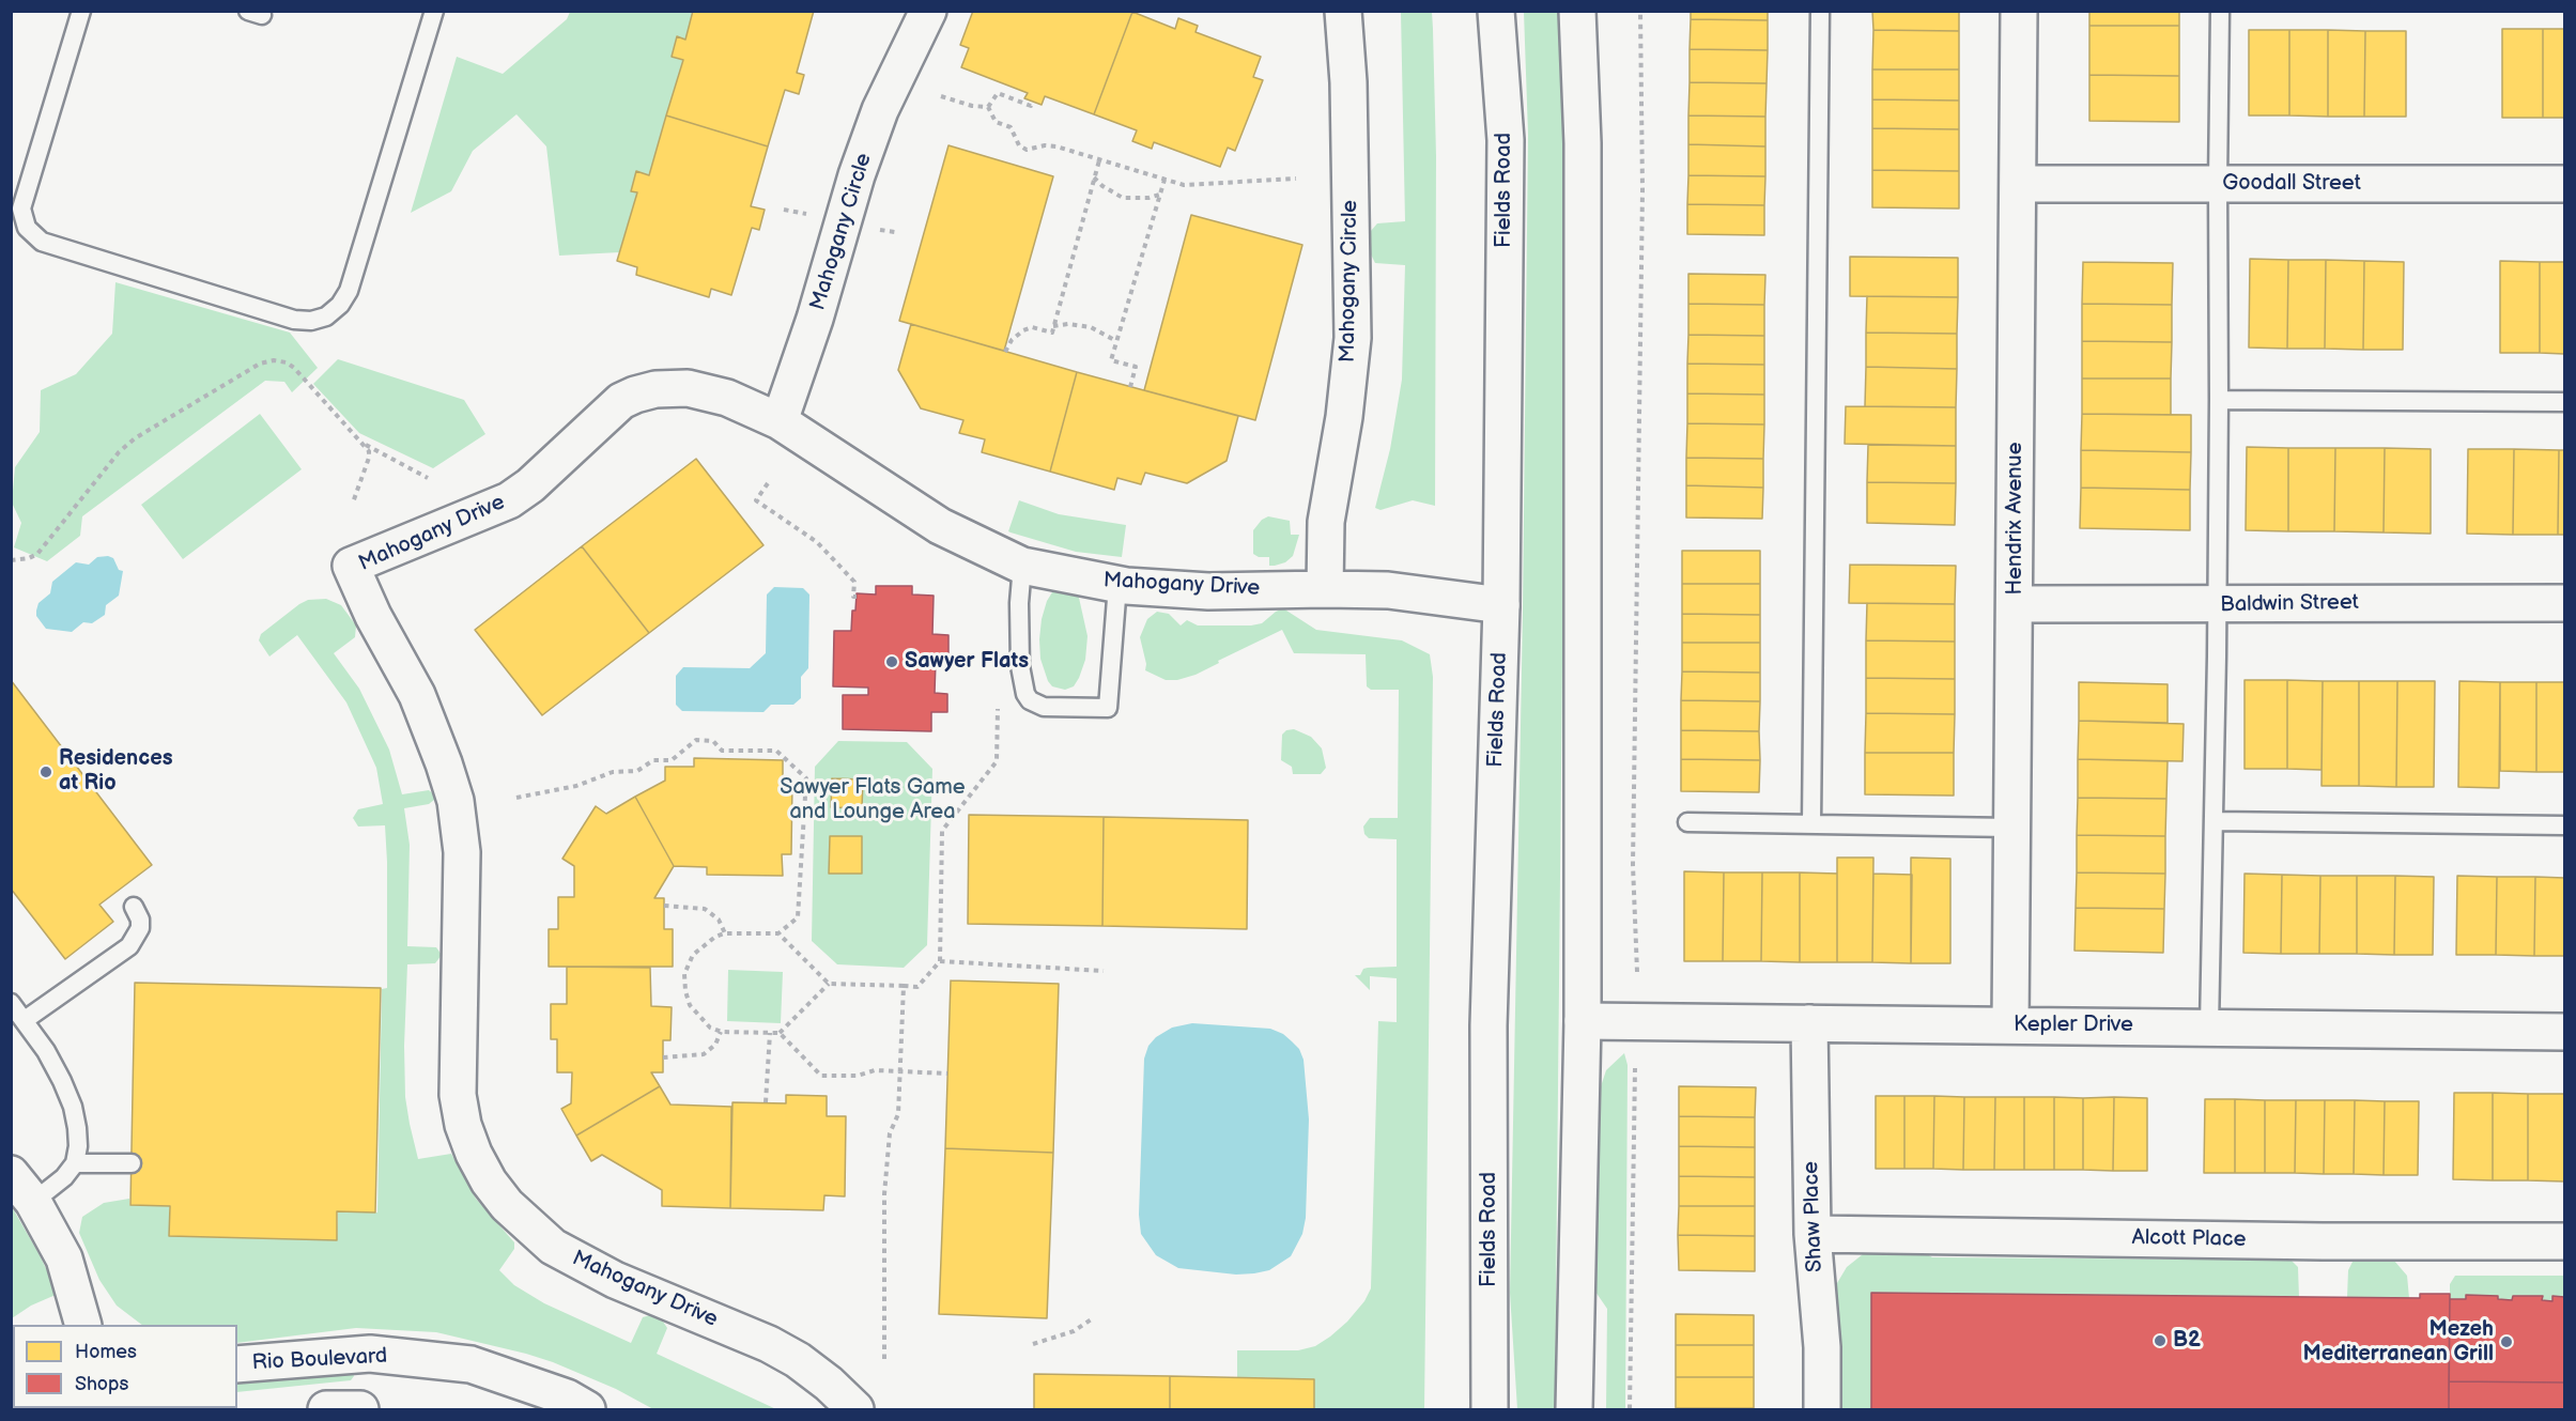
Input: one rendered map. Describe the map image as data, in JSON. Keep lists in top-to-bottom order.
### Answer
{
  "streets": {
    "street": [
      "Goodall Street",
      "Fields Road",
      "Mahogany Circle",
      "Hendrix Avenue",
      "Mahogany Drive",
      "Baldwin Street",
      "Kepler Drive",
      "Shaw Place",
      "Alcott Place",
      "Rio Boulevard"
    ]
  },
  "crossings": [
    ["Goodall Street", "Hendrix Avenue"],
    ["Fields Road", "Mahogany Drive"],
    ["Mahogany Circle", "Mahogany Drive"],
    ["Hendrix Avenue", "Baldwin Street"],
    ["Hendrix Avenue", "Kepler Drive"],
    ["Kepler Drive", "Shaw Place"],
    ["Shaw Place", "Alcott Place"]
  ],
  "parks": ["Sawyer Flats Game and Lounge Area"],
  "places": [
    "Sawyer Flats",
    "Residences at Rio",
    "B2",
    "Mezeh Mediterranean Grill"
  ],
  "legend": ["Homes", "Shops"]
}
